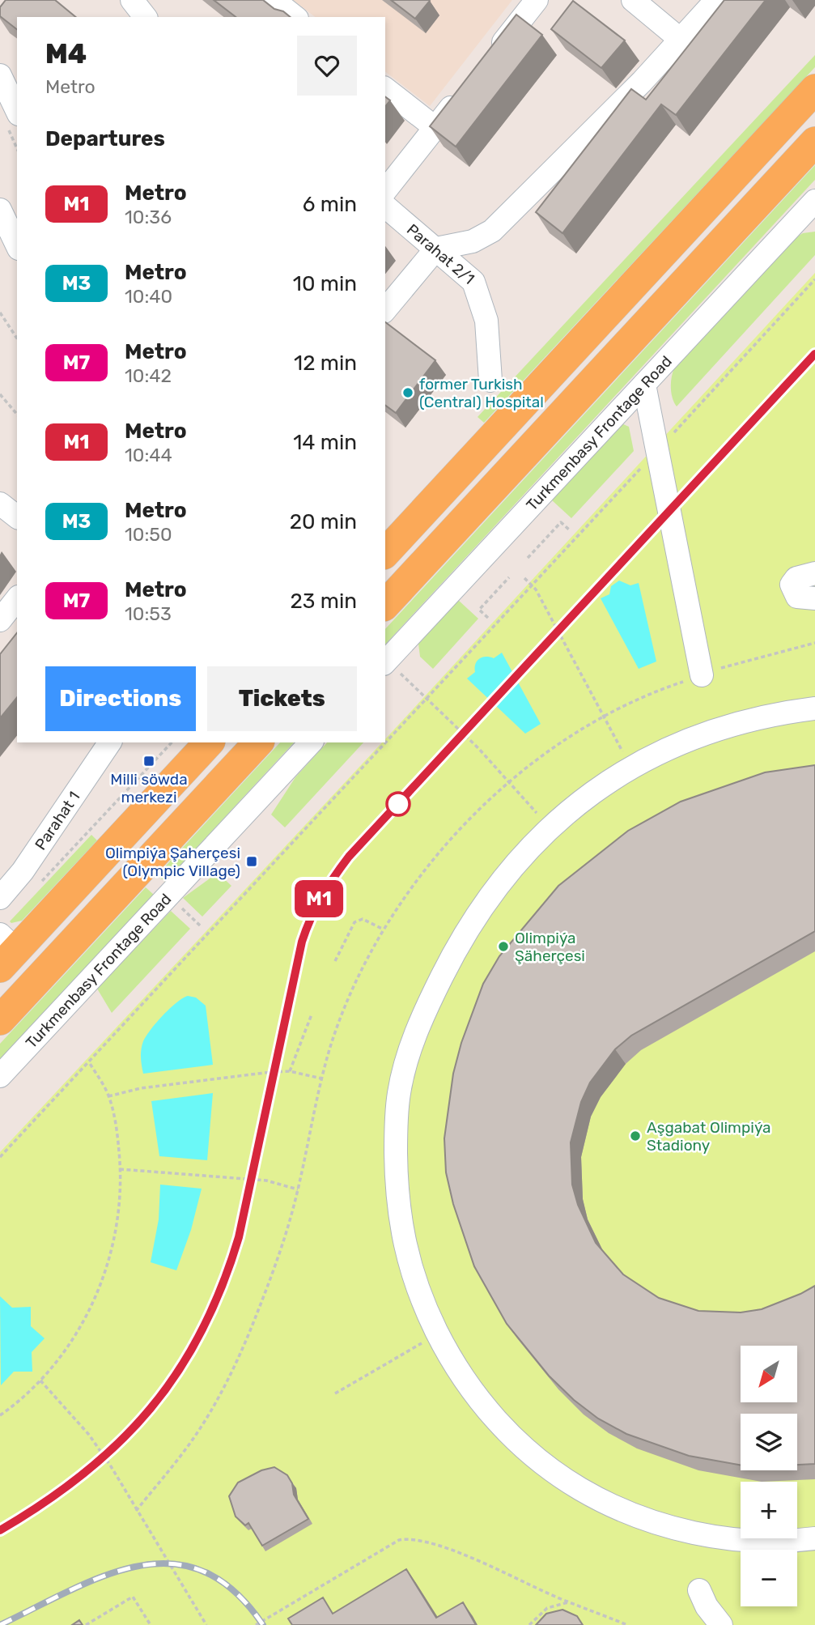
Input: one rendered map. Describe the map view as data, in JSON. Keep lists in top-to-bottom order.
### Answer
{
  "streets": {
    "street": ["Parahat 2/1", "Turkmenbasy Frontage Road", "Parahat 1"]
  },
  "places": {
    "other": ["former Turkish (Central) Hospital", "Olimpiýa Şäherçesi", "Aşgabat Olimpiýa Stadiony"],
    "transit": ["Milli söwda merkezi", "Olimpiýa Şaherçesi (Olympic Village)"]
  },
  "lines": ["metro line M1"],
  "north": "bottom left",
  "page": {
    "on_map": "M1",
    "heading": [
      ["M4", "Metro"],
      "Departures"
    ],
    "list": [
      {
        "mark": "M1",
        "name": "Metro",
        "note": "10:36",
        "value": "6 min"
      },
      {
        "mark": "M3",
        "name": "Metro",
        "note": "10:40",
        "value": "10 min"
      },
      {
        "mark": "M7",
        "name": "Metro",
        "note": "10:42",
        "value": "12 min"
      },
      {
        "mark": "M1",
        "name": "Metro",
        "note": "10:44",
        "value": "14 min"
      },
      {
        "mark": "M3",
        "name": "Metro",
        "note": "10:50",
        "value": "20 min"
      },
      {
        "mark": "M7",
        "name": "Metro",
        "note": "10:53",
        "value": "23 min"
      }
    ],
    "buttons": ["Directions", "Tickets"],
    "map_buttons": ["+", "−"]
  }
}
